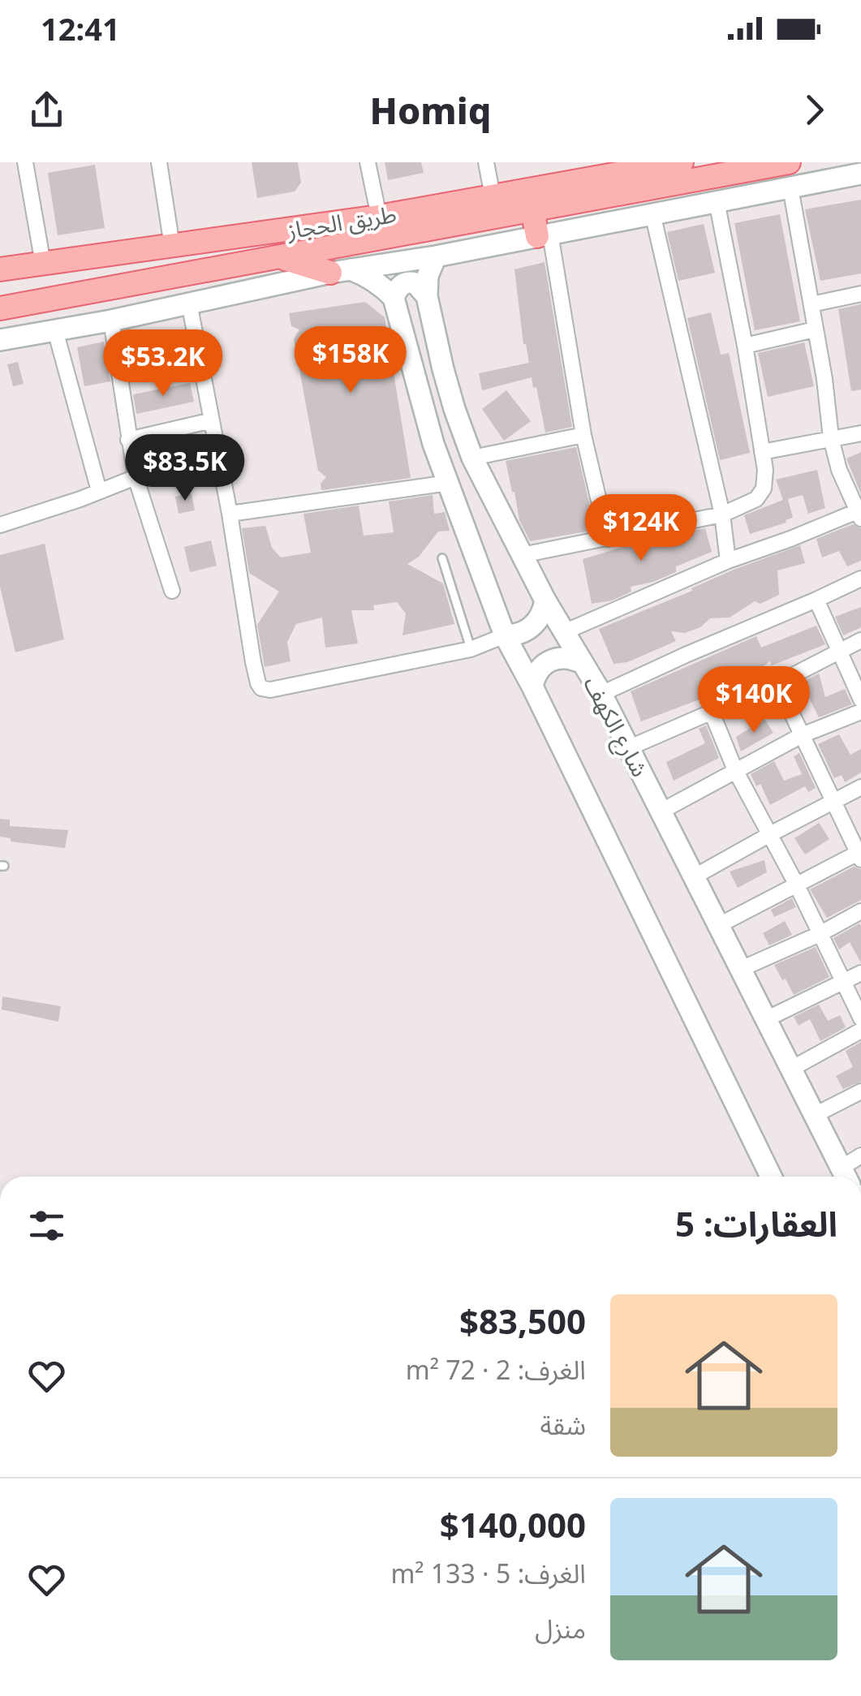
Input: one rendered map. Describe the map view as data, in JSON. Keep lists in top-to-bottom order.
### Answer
{
  "streets": {
    "main road": ["طريق الحجاز", "شارع الكهف"]
  },
  "page": {
    "status": "12:41",
    "header": "Homiq",
    "price": [
      "$158K",
      "$53.2K",
      "$83.5K",
      "$124K",
      "$140K"
    ],
    "heading": "العقارات: 5",
    "list": [
      {
        "name": "$83,500",
        "note": "الغرف: 2 · 72 m² · شقة"
      },
      {
        "name": "$140,000",
        "note": "الغرف: 5 · 133 m² · منزل"
      }
    ]
  }
}
